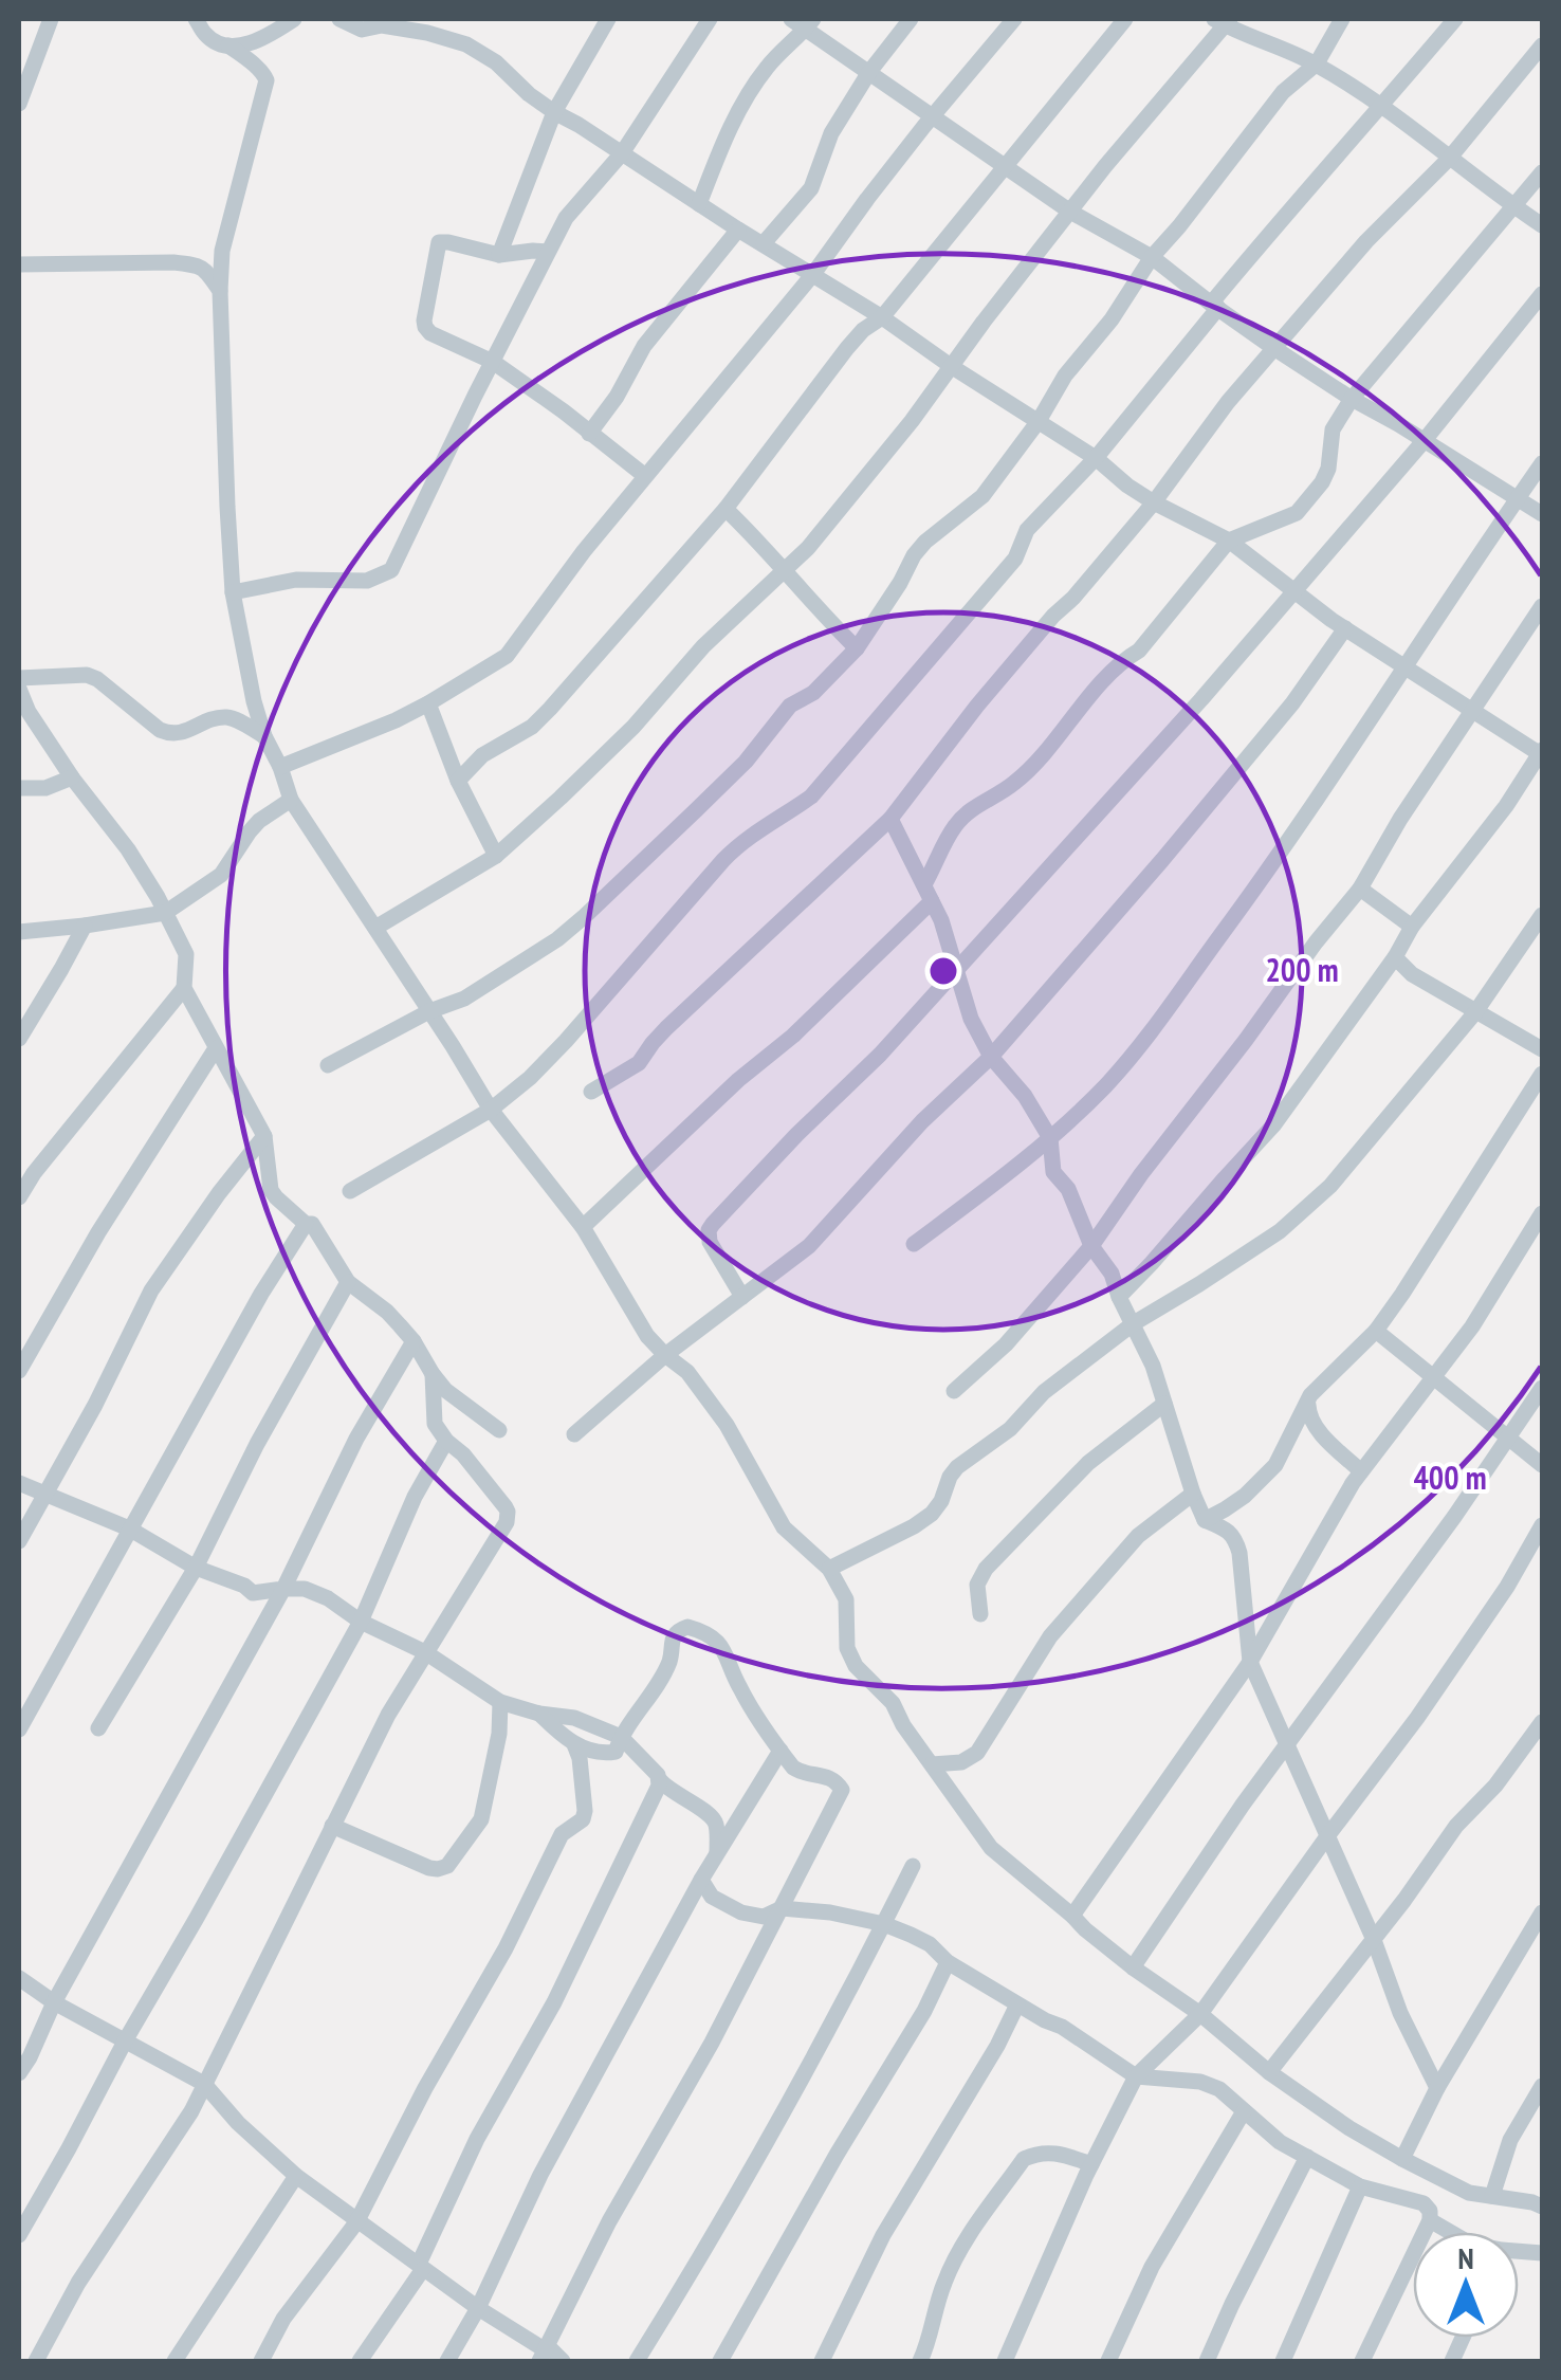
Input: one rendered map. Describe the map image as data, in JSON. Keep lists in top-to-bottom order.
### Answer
{
  "north": "top",
  "rings": ["200 m", "400 m"]
}
